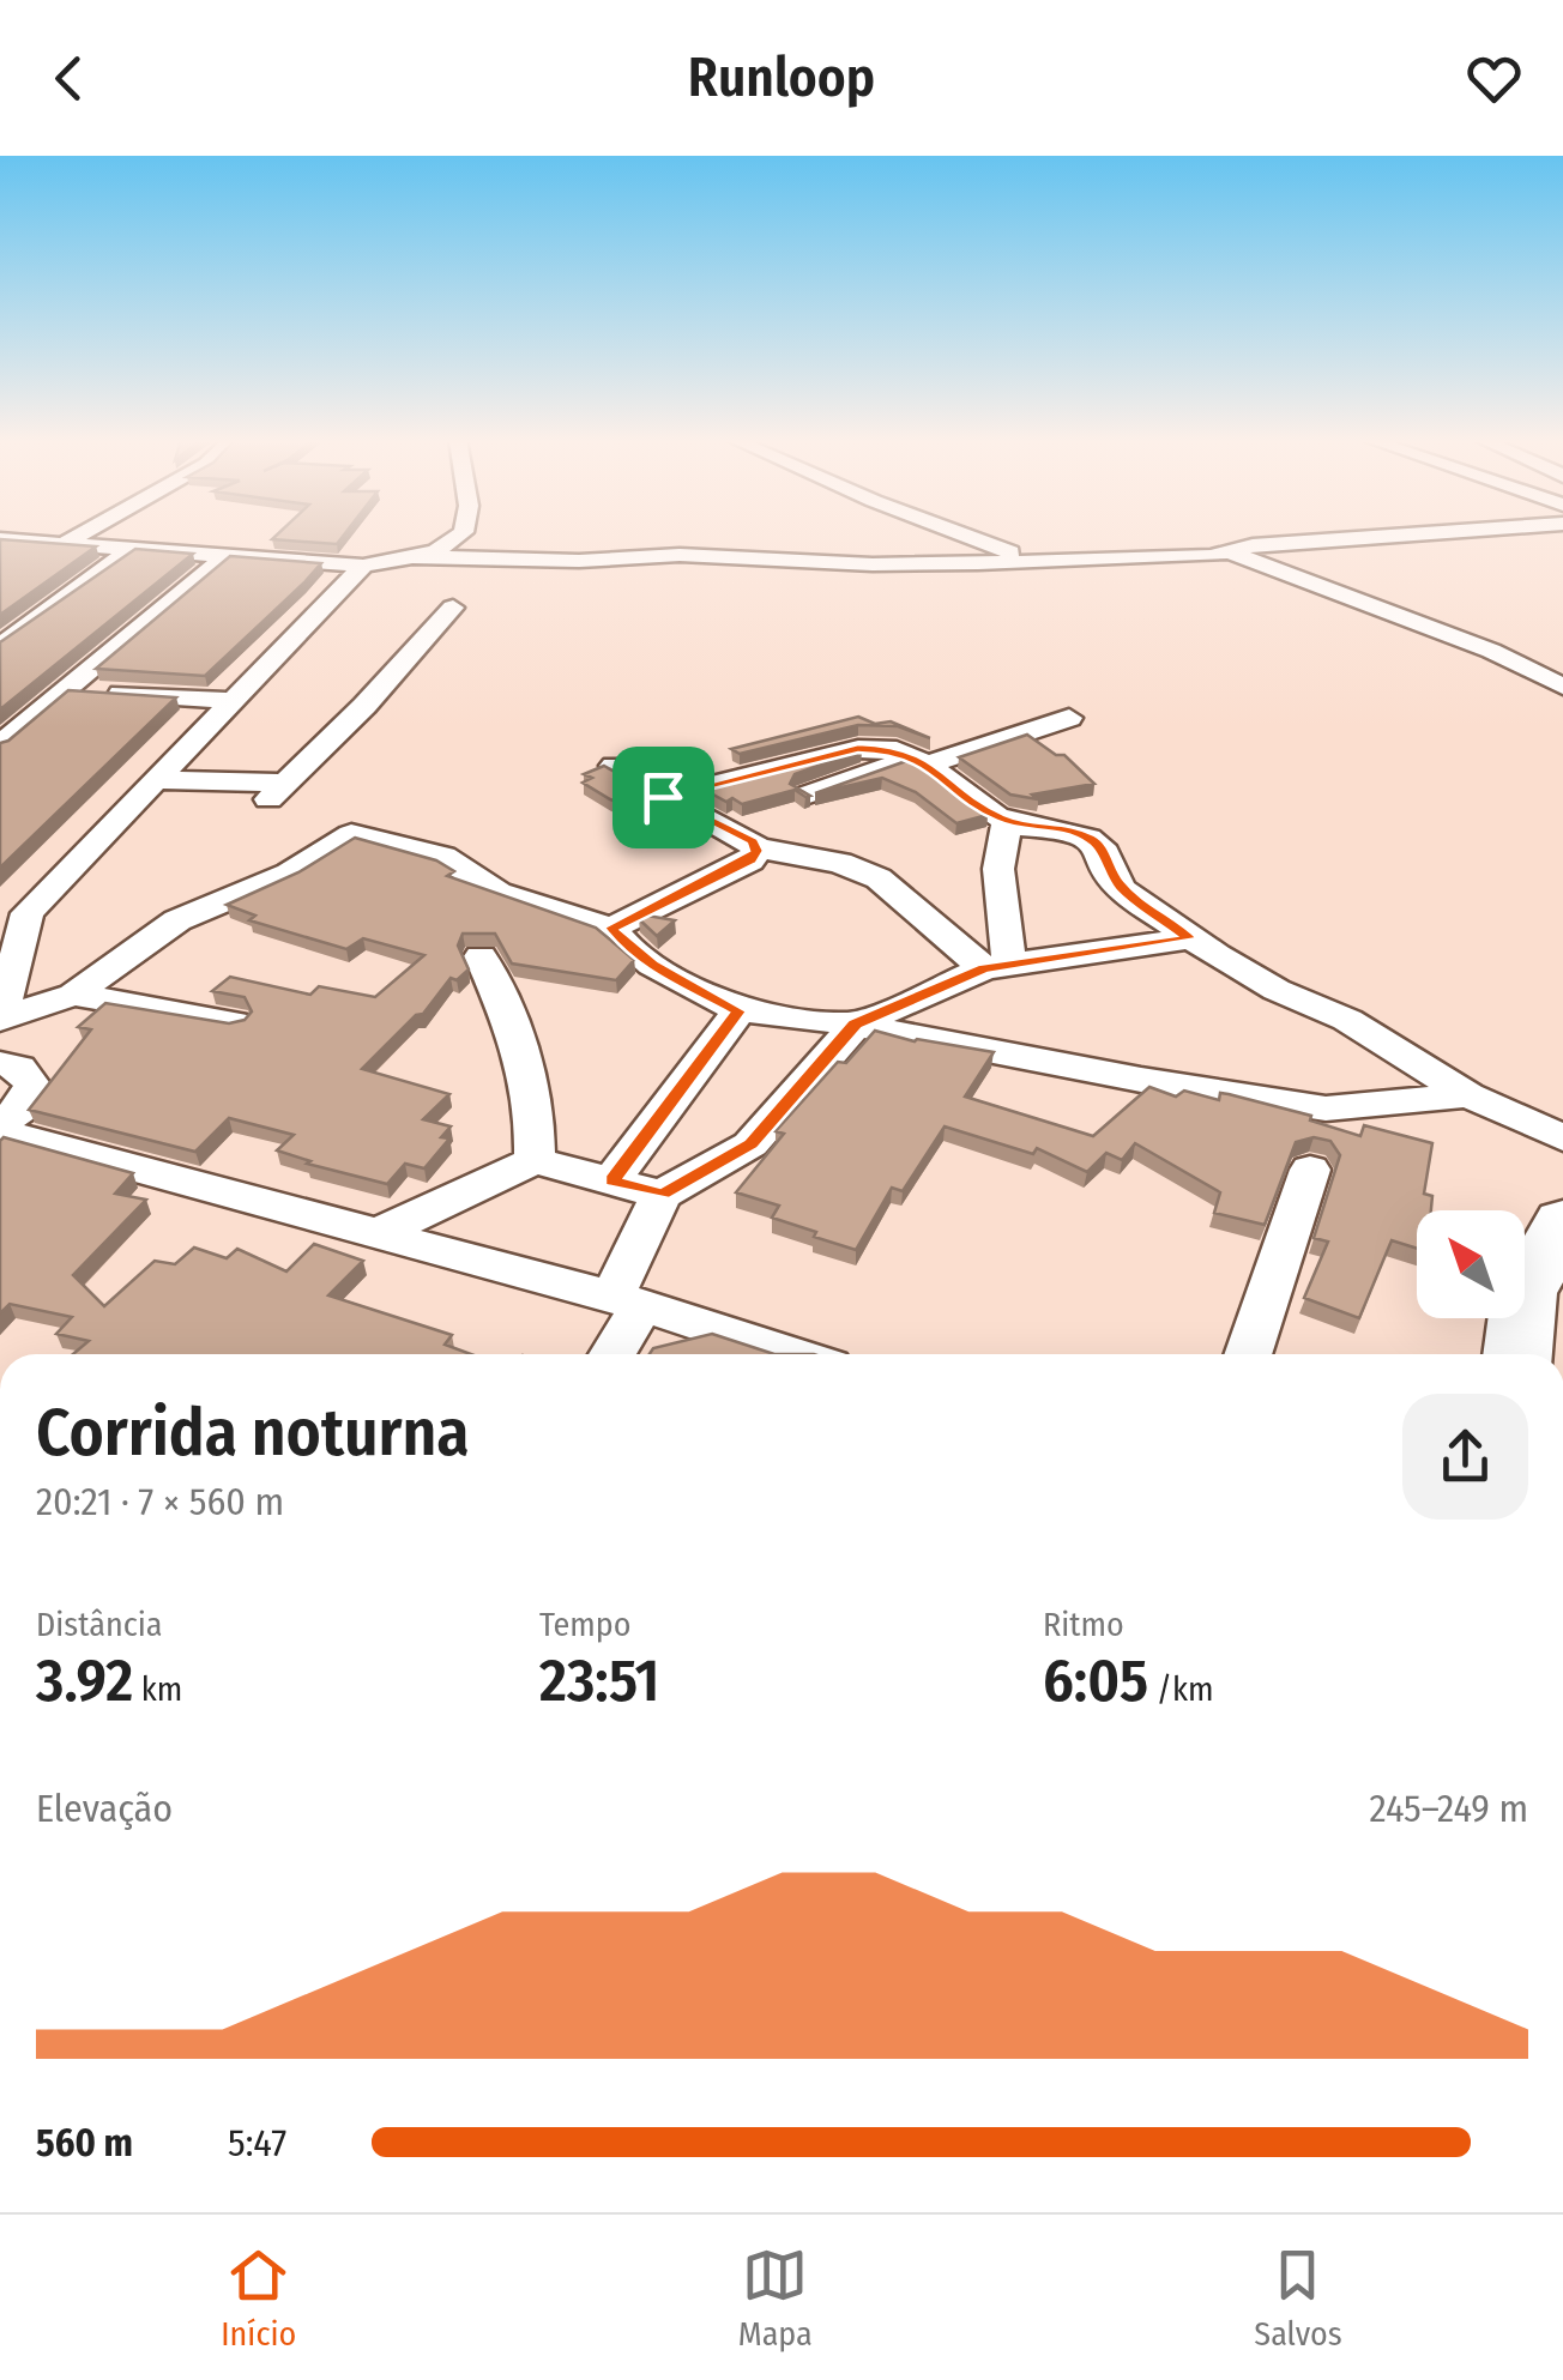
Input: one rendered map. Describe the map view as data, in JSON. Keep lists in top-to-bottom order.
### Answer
{
  "north": "top left",
  "page": {
    "header": "Runloop",
    "heading": ["Corrida noturna", "20:21 · 7 × 560 m"],
    "stats": [
      ["Distância", "3.92 km"],
      ["Tempo", "23:51"],
      ["Ritmo", "6:05 /km"]
    ],
    "chart": ["Elevação", "245–249 m"],
    "list": [
      {
        "name": "560 m",
        "note": "5:47"
      }
    ],
    "tabs": ["Início", "Mapa", "Salvos"]
  }
}
